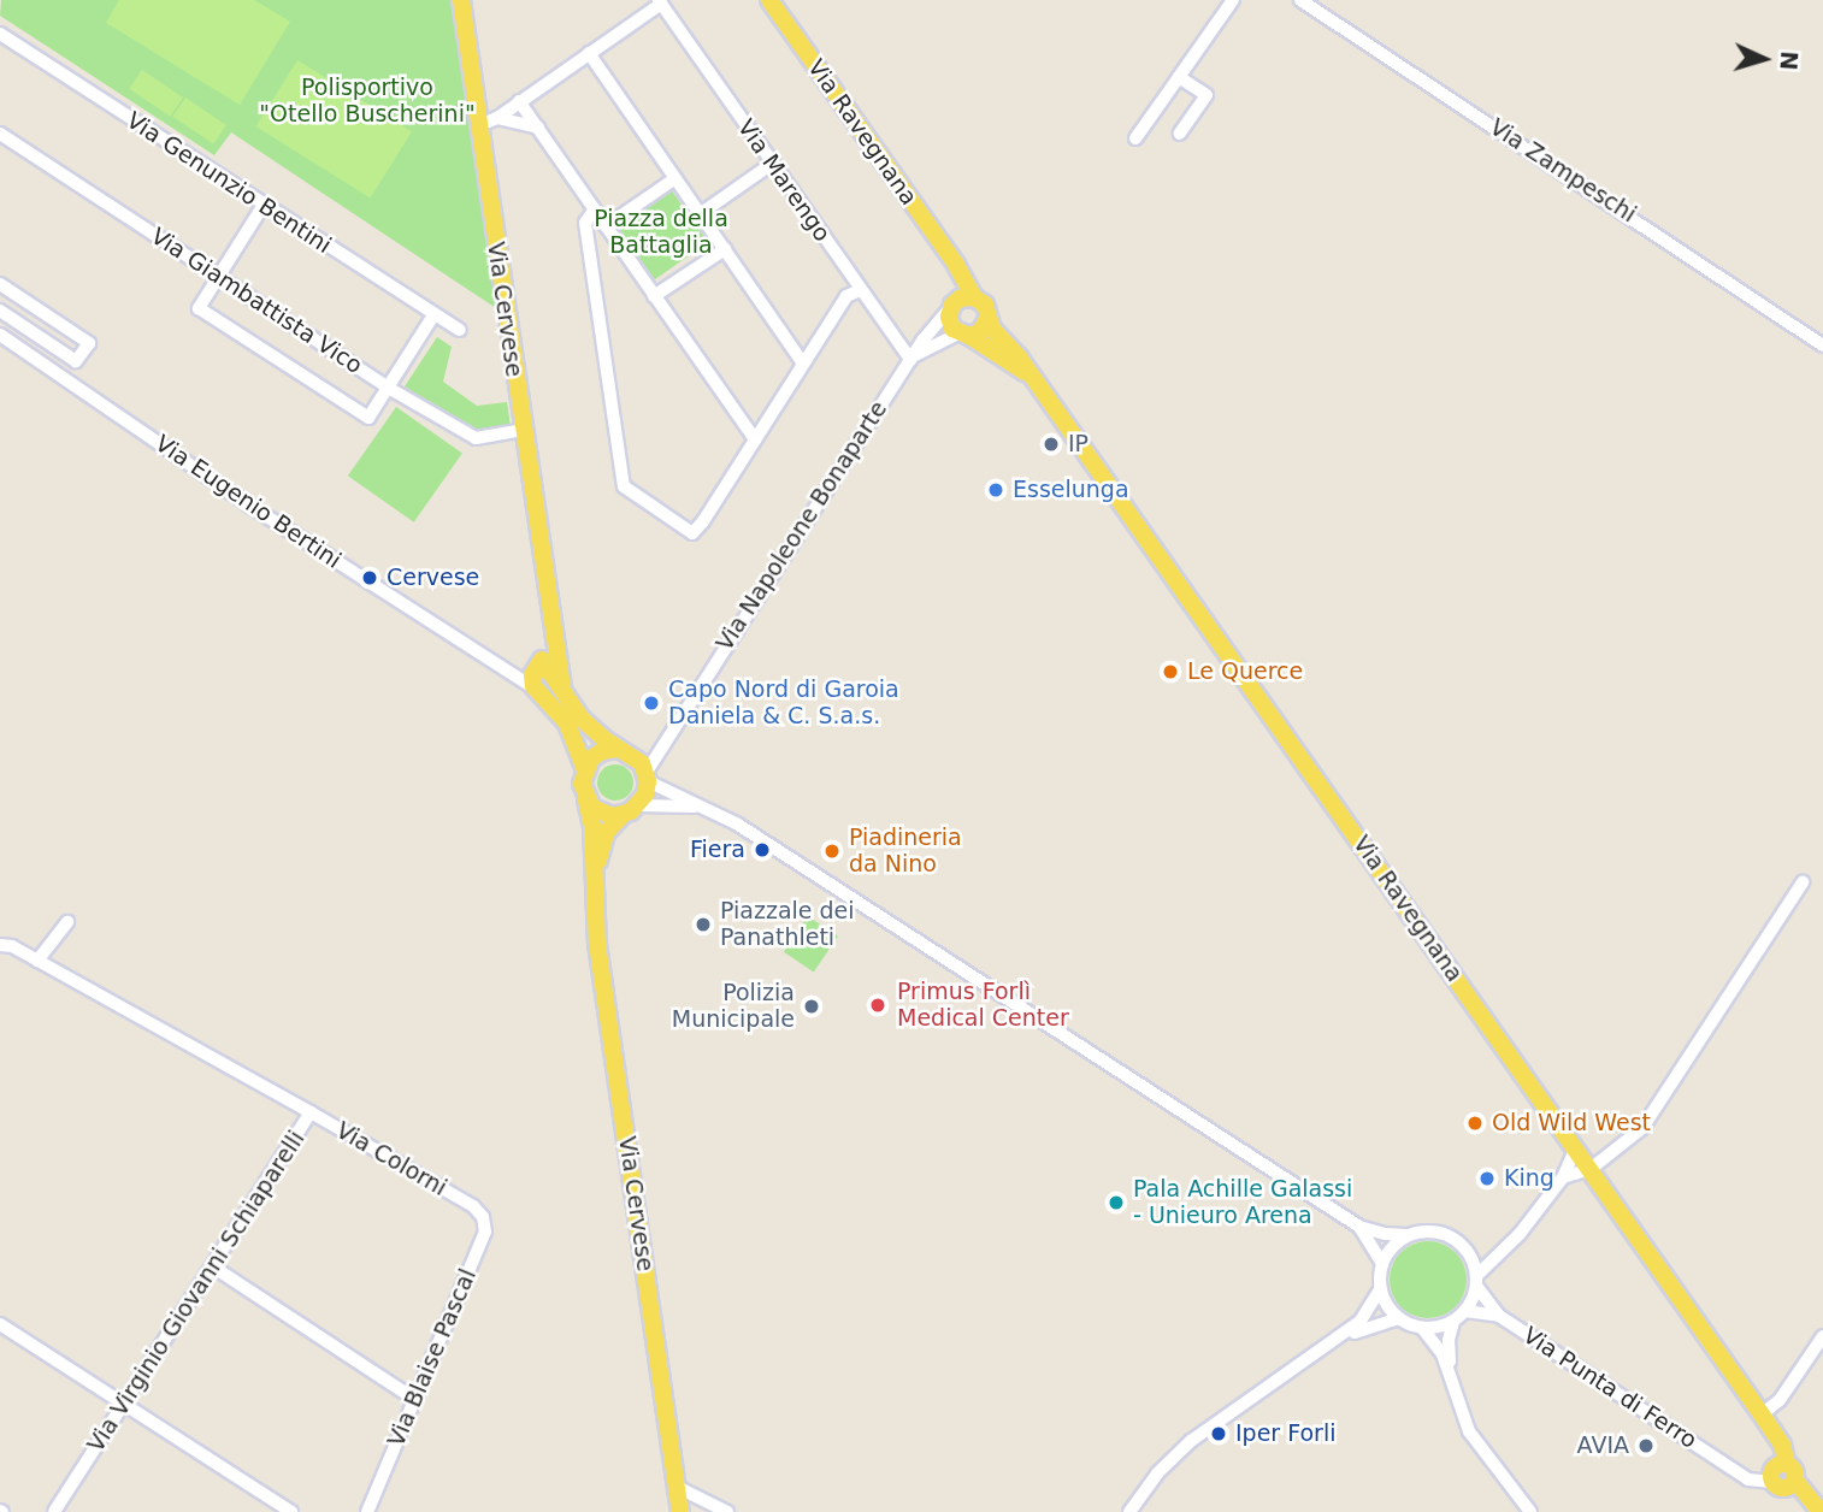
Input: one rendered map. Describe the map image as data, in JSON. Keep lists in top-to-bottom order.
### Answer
{
  "streets": {
    "main road": ["Via Ravegnana", "Via Cervese"],
    "street": [
      "Via Zampeschi",
      "Via Marengo",
      "Via Genunzio Bentini",
      "Via Giambattista Vico",
      "Via Eugenio Bertini",
      "Via Napoleone Bonaparte",
      "Via Colorni",
      "Via Virginio Giovanni Schiaparelli",
      "Via Blaise Pascal",
      "Via Punta di Ferro"
    ]
  },
  "crossings": [
    ["Via Ravegnana", "Via Napoleone Bonaparte"],
    ["Via Ravegnana", "Via Punta di Ferro"],
    ["Via Marengo", "Via Napoleone Bonaparte"],
    ["Via Giambattista Vico", "Via Cervese"],
    ["Via Cervese", "Via Eugenio Bertini"],
    ["Via Cervese", "Via Napoleone Bonaparte"],
    ["Via Colorni", "Via Virginio Giovanni Schiaparelli"],
    ["Via Colorni", "Via Blaise Pascal"]
  ],
  "parks": ["Polisportivo \"Otello Buscherini\"", "Piazza della Battaglia"],
  "places": [
    "IP",
    "Esselunga",
    "Cervese",
    "Le Querce",
    "Capo Nord di Garoia Daniela & C. S.a.s.",
    "Fiera",
    "Piadineria da Nino",
    "Piazzale dei Panathleti",
    "Primus Forlì Medical Center",
    "Polizia Municipale",
    "Old Wild West",
    "King",
    "Pala Achille Galassi - Unieuro Arena",
    "Iper Forli",
    "AVIA"
  ],
  "north": "right"
}
